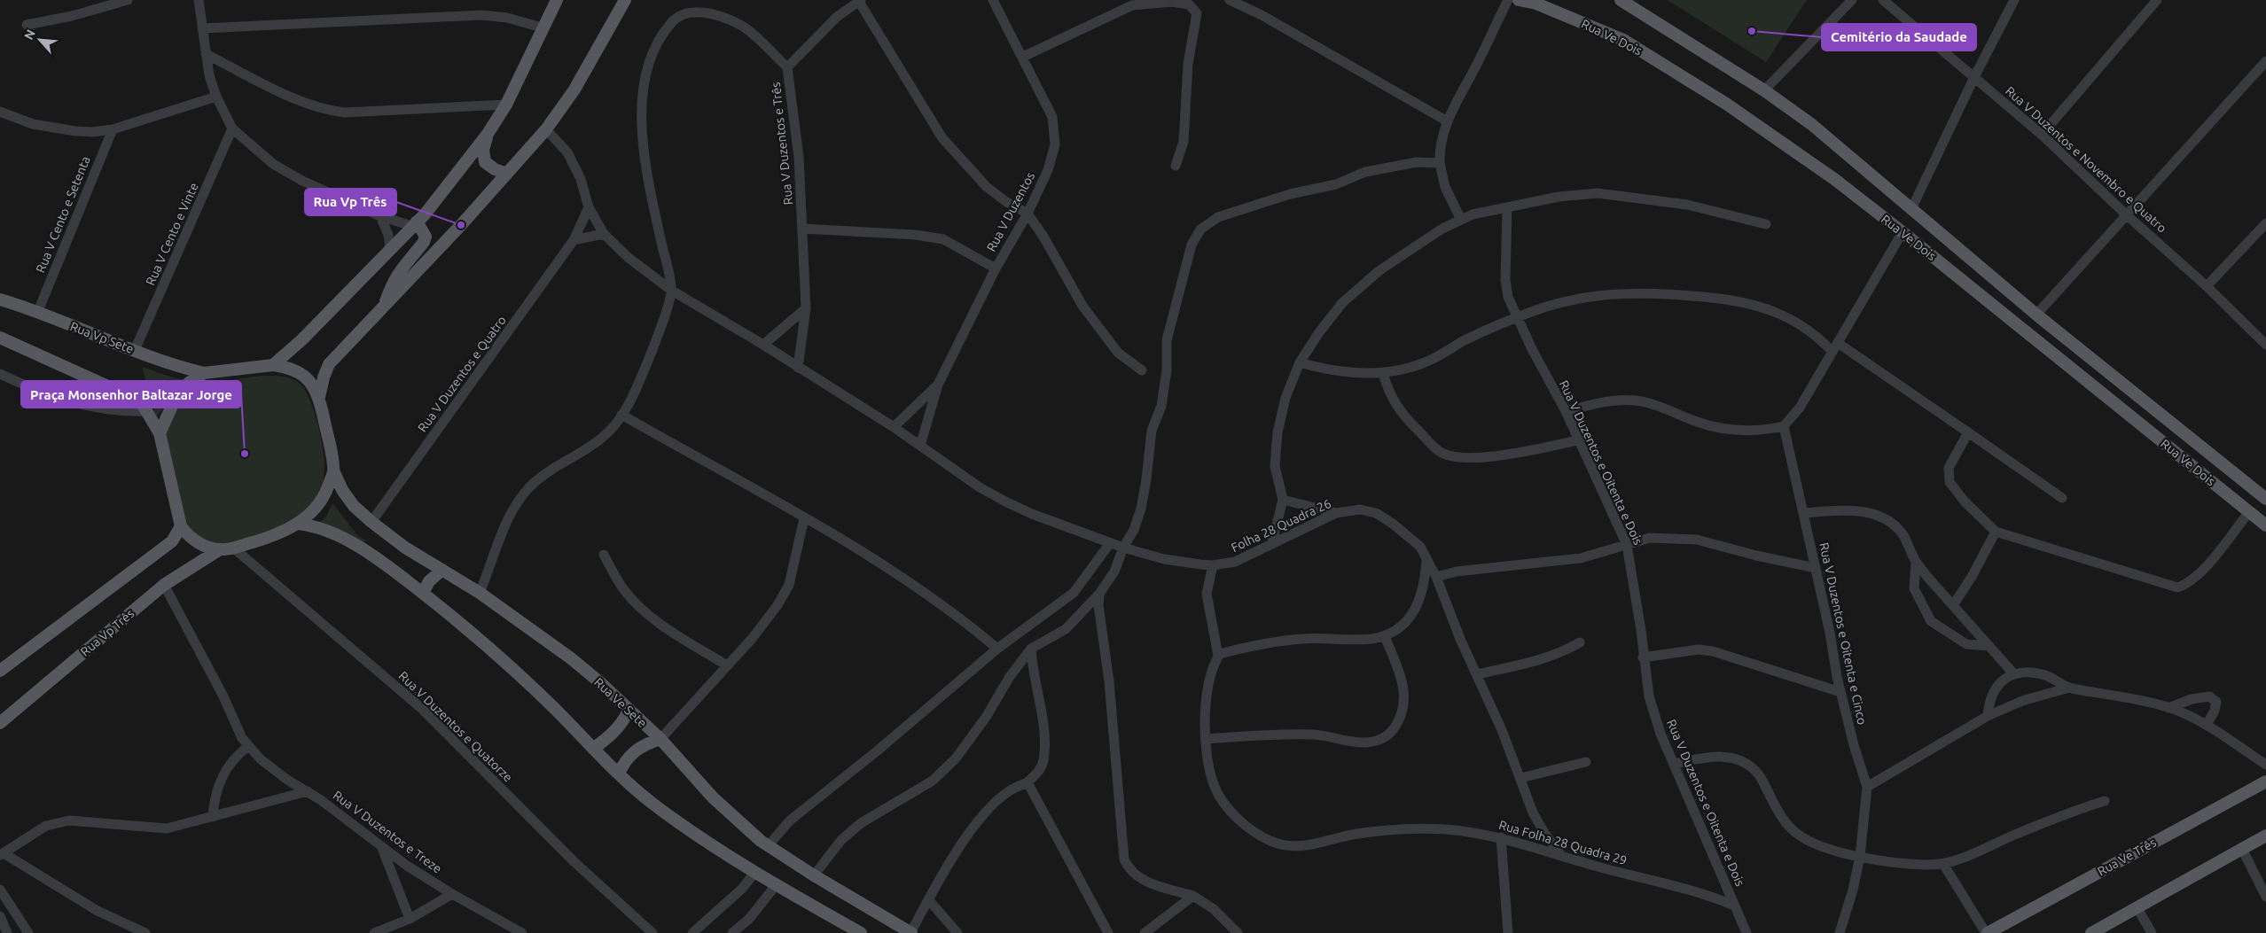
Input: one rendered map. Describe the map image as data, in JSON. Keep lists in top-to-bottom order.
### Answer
{
  "streets": {
    "main road": [
      "Rua Ve Dois",
      "Rua Vp Sete",
      "Rua Vp Três",
      "Rua Ve Sete",
      "Rua Ve Três"
    ],
    "street": [
      "Rua V Duzentos e Três",
      "Rua V Duzentos e Novembro e Quatro",
      "Rua V Duzentos",
      "Rua V Cento e Setenta",
      "Rua V Cento e Vinte",
      "Rua V Duzentos e Quatro",
      "Rua V Duzentos e Oitenta e Dois",
      "Folha 28 Quadra 26",
      "Rua V Duzentos e Oitenta e Cinco",
      "Rua V Duzentos e Quatorze",
      "Rua V Duzentos e Treze",
      "Rua Folha 28 Quadra 29"
    ]
  },
  "crossings": [
    ["Rua V Duzentos e Três", "Folha 28 Quadra 26"],
    ["Rua V Duzentos", "Folha 28 Quadra 26"],
    ["Rua V Cento e Setenta", "Rua Vp Sete"],
    ["Rua V Cento e Vinte", "Rua Vp Sete"],
    ["Rua V Duzentos e Quatro", "Folha 28 Quadra 26"],
    ["Rua V Duzentos e Quatro", "Rua Ve Sete"],
    ["Rua V Duzentos e Oitenta e Dois", "Rua Folha 28 Quadra 29"],
    ["Folha 28 Quadra 26", "Rua Folha 28 Quadra 29"],
    ["Rua Vp Três", "Rua V Duzentos e Treze"]
  ],
  "places": ["Cemitério da Saudade", "Rua Vp Três", "Praça Monsenhor Baltazar Jorge"],
  "north": "top left"
}
